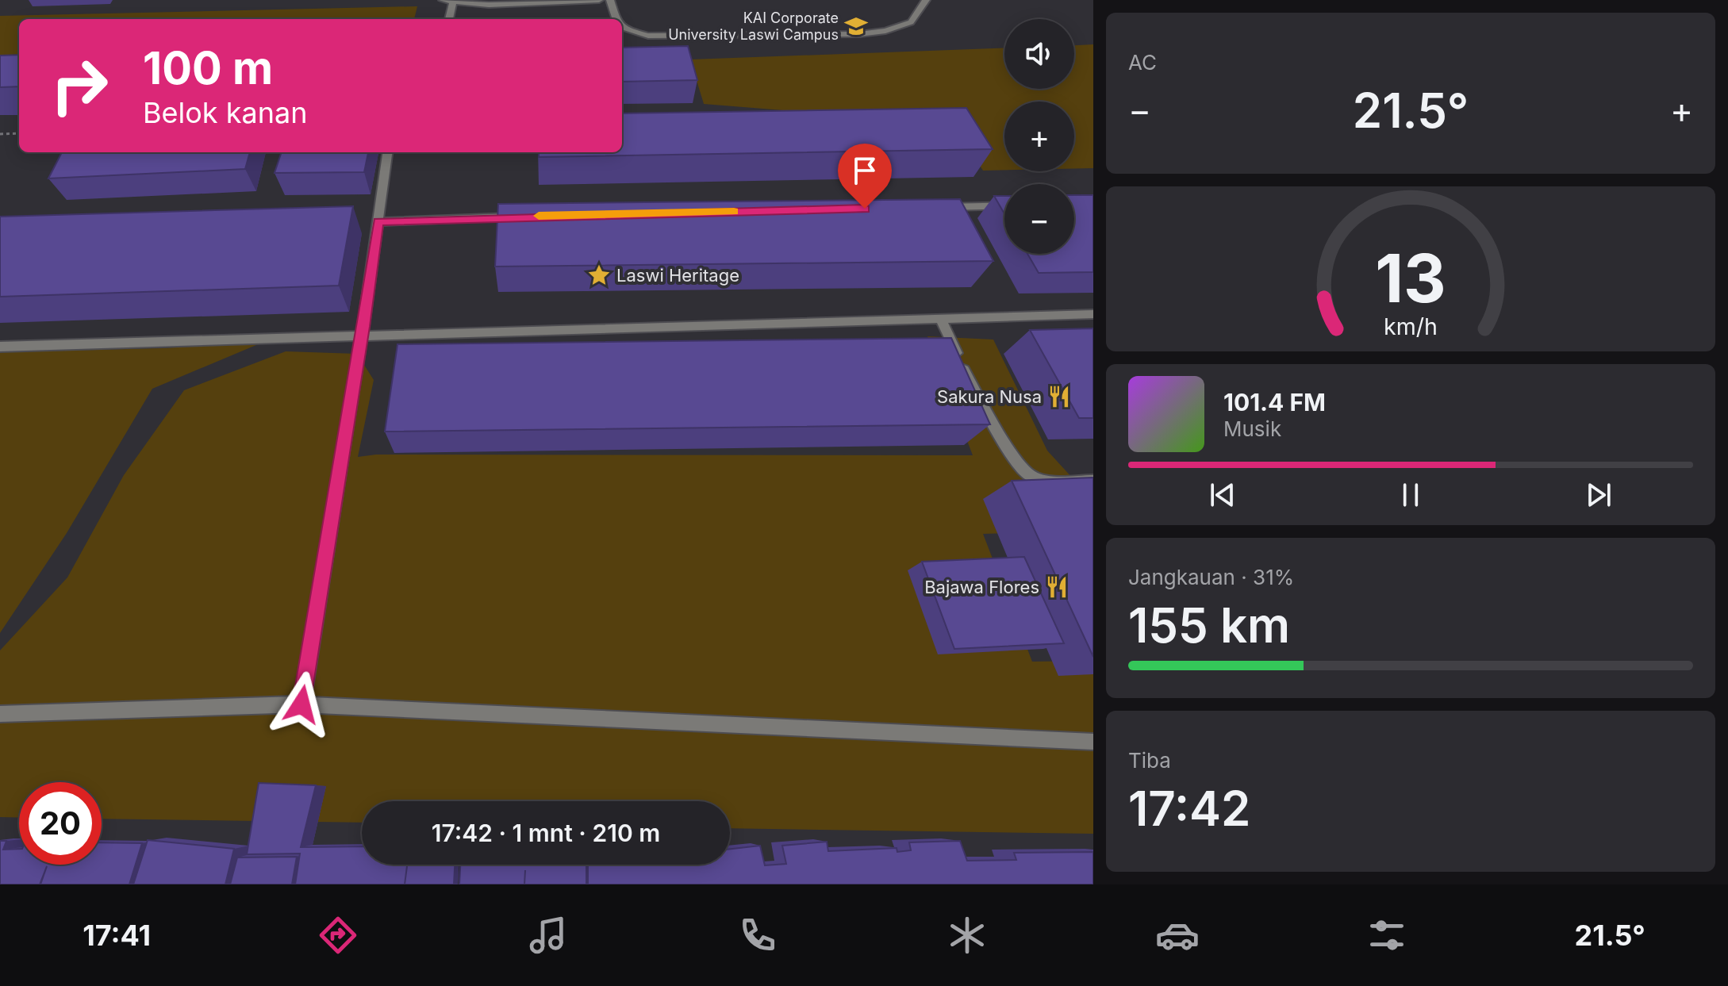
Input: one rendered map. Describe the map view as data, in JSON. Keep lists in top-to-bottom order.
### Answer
{
  "places": {
    "school or university": ["KAI Corporate University Laswi Campus"],
    "place": ["Laswi Heritage"],
    "restaurant": ["Sakura Nusa", "Bajawa Flores"]
  },
  "page": {
    "tile": [
      "AC",
      ["Jangkauan · 31%", "155 km"],
      ["Tiba", "17:42"]
    ],
    "map_buttons": ["+", "−"],
    "turn": ["100 m", "Belok kanan"],
    "heat": ["−", "21.5°", "+"],
    "song": ["101.4 FM", "Musik"],
    "limit": "20",
    "trip": "17:42 · 1 mnt · 210 m",
    "tabs": ["17:41", "21.5°"],
    "gauge": ["13", "km/h"]
  }
}
